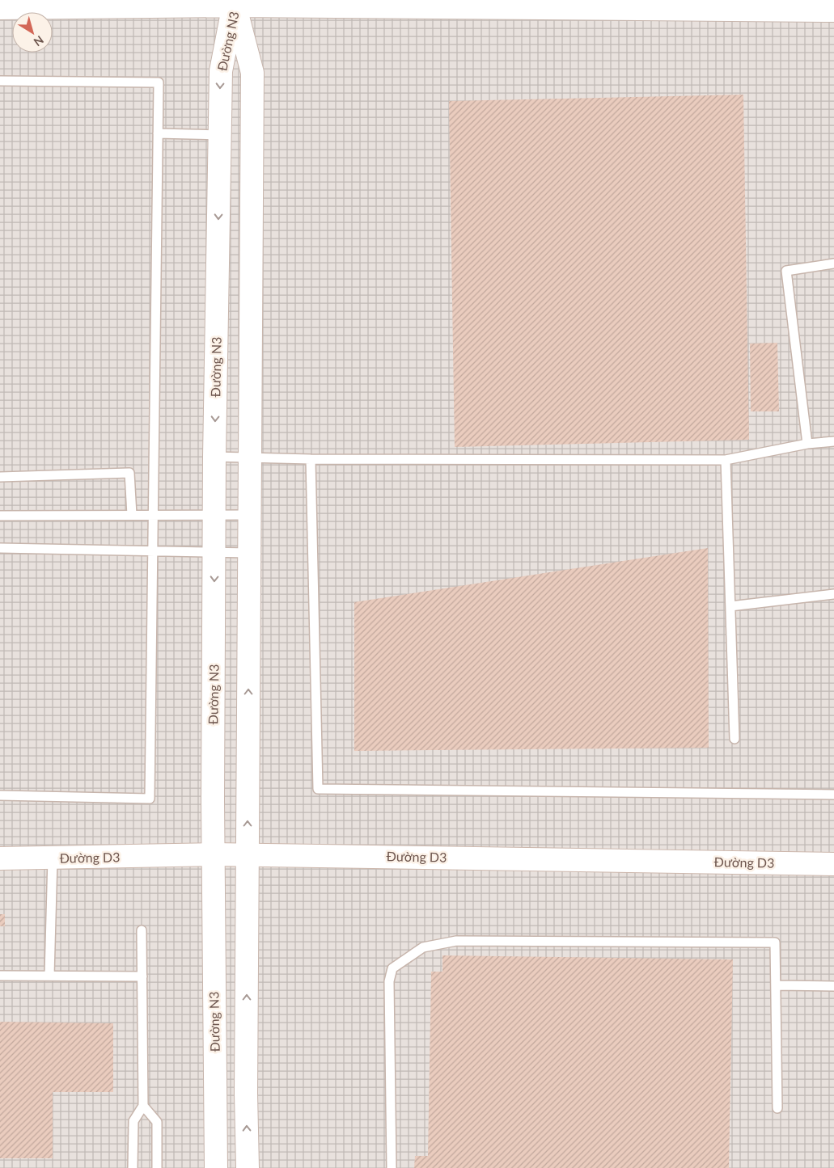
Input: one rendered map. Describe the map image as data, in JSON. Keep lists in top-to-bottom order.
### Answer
{
  "streets": {
    "street": ["Đường N3", "Đường D3"]
  },
  "crossings": [
    ["Đường N3", "Đường D3"]
  ],
  "north": "bottom right"
}
